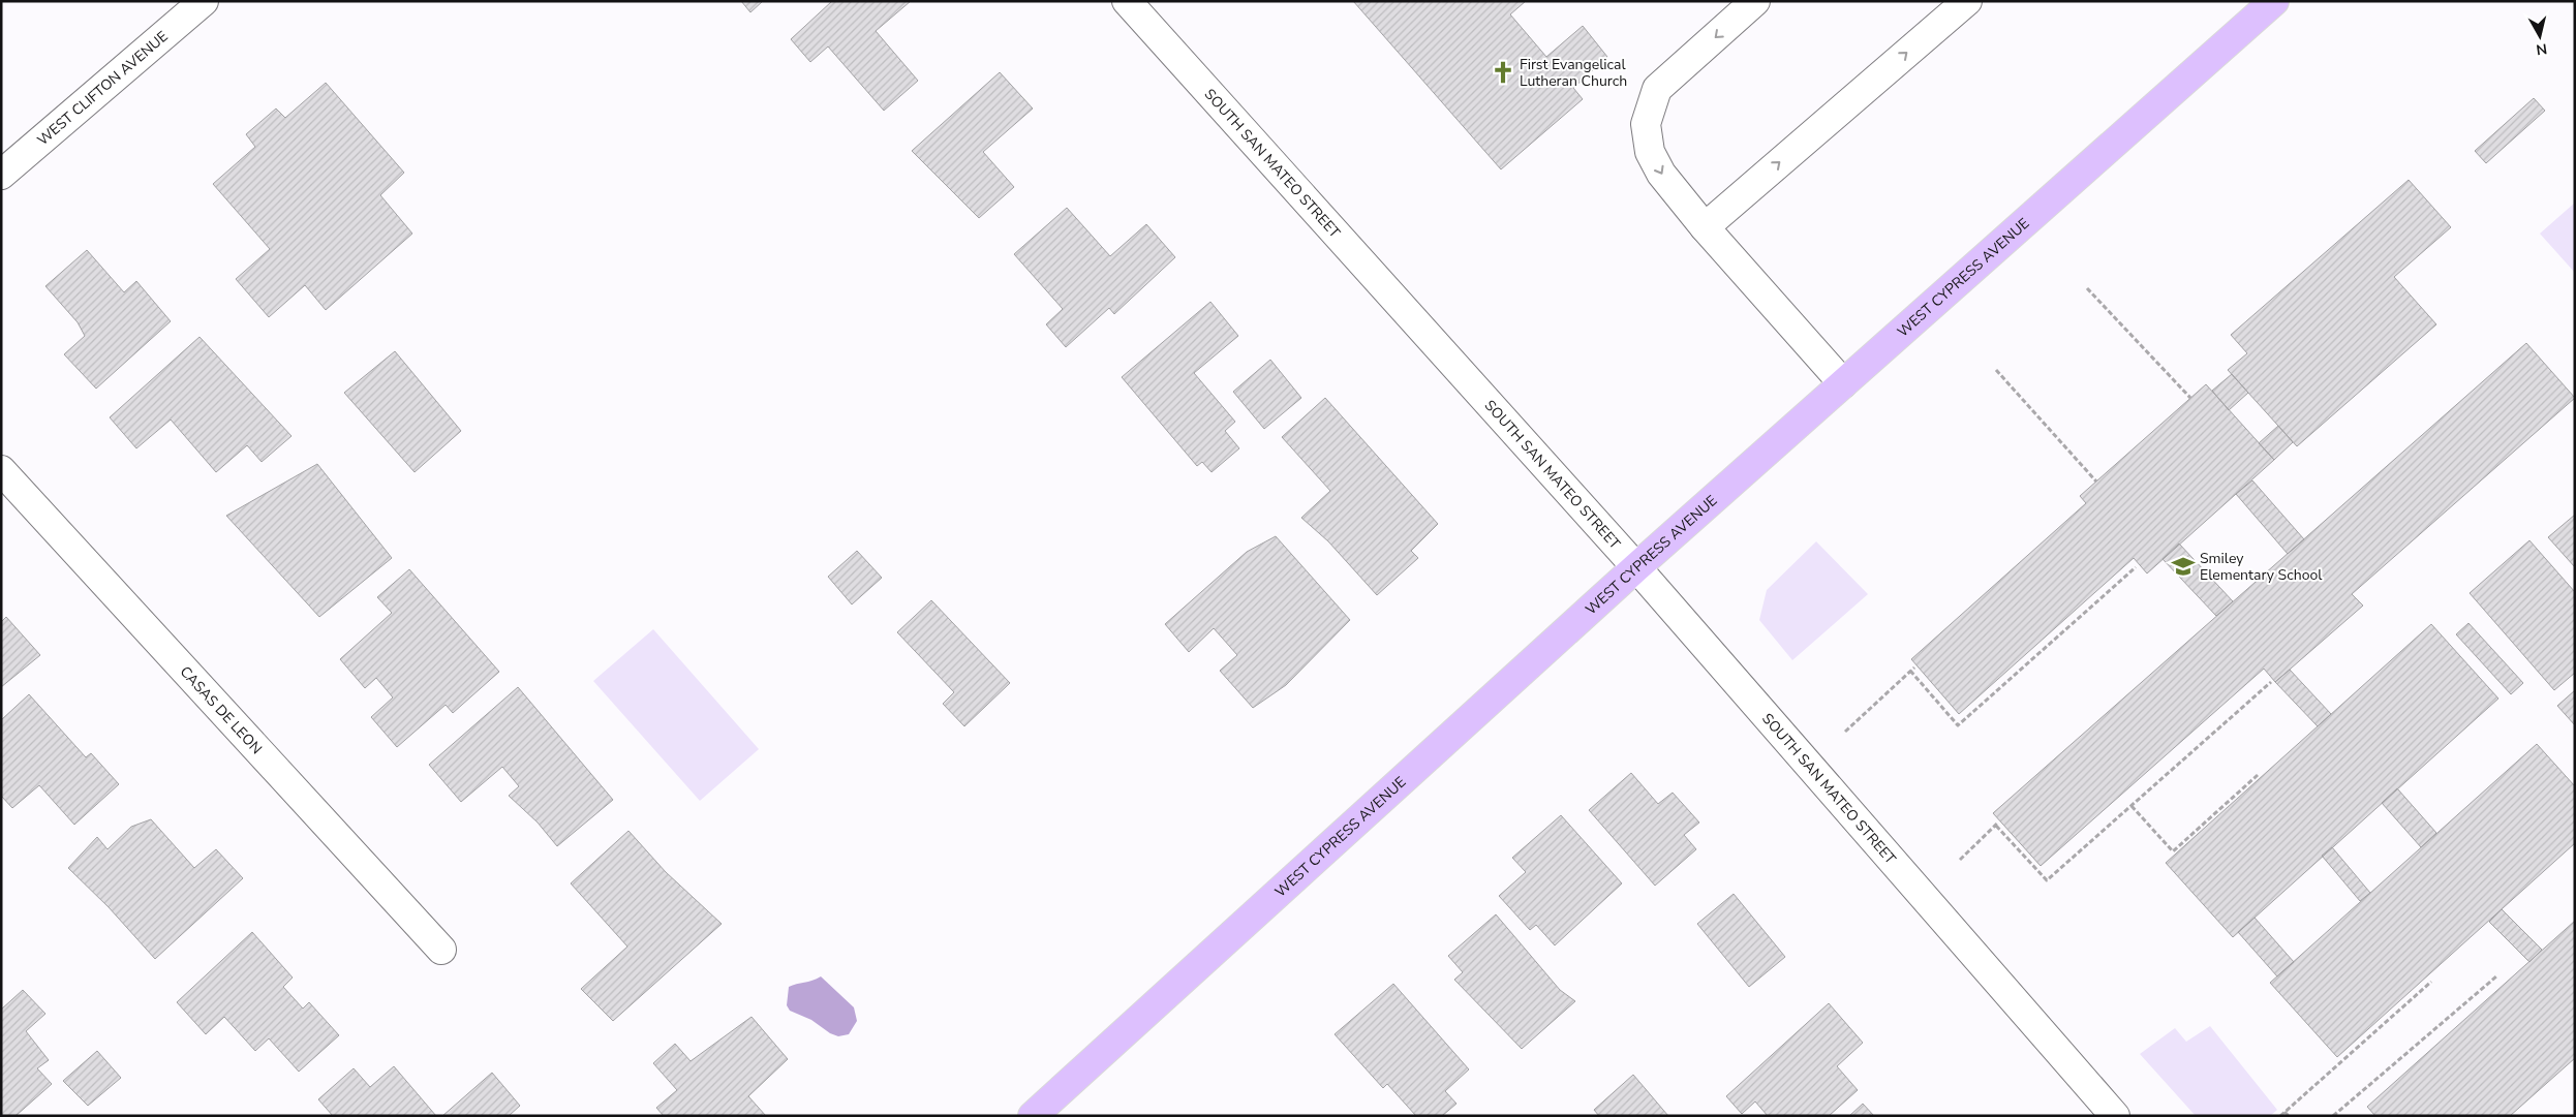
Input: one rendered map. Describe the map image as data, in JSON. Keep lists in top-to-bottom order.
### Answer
{
  "streets": {
    "main road": ["WEST CYPRESS AVENUE"],
    "street": ["WEST CLIFTON AVENUE", "SOUTH SAN MATEO STREET", "CASAS DE LEON"]
  },
  "crossings": [
    ["SOUTH SAN MATEO STREET", "WEST CYPRESS AVENUE"]
  ],
  "places": {
    "church": ["First Evangelical Lutheran Church"],
    "school or university": ["Smiley Elementary School"]
  },
  "north": "bottom"
}
